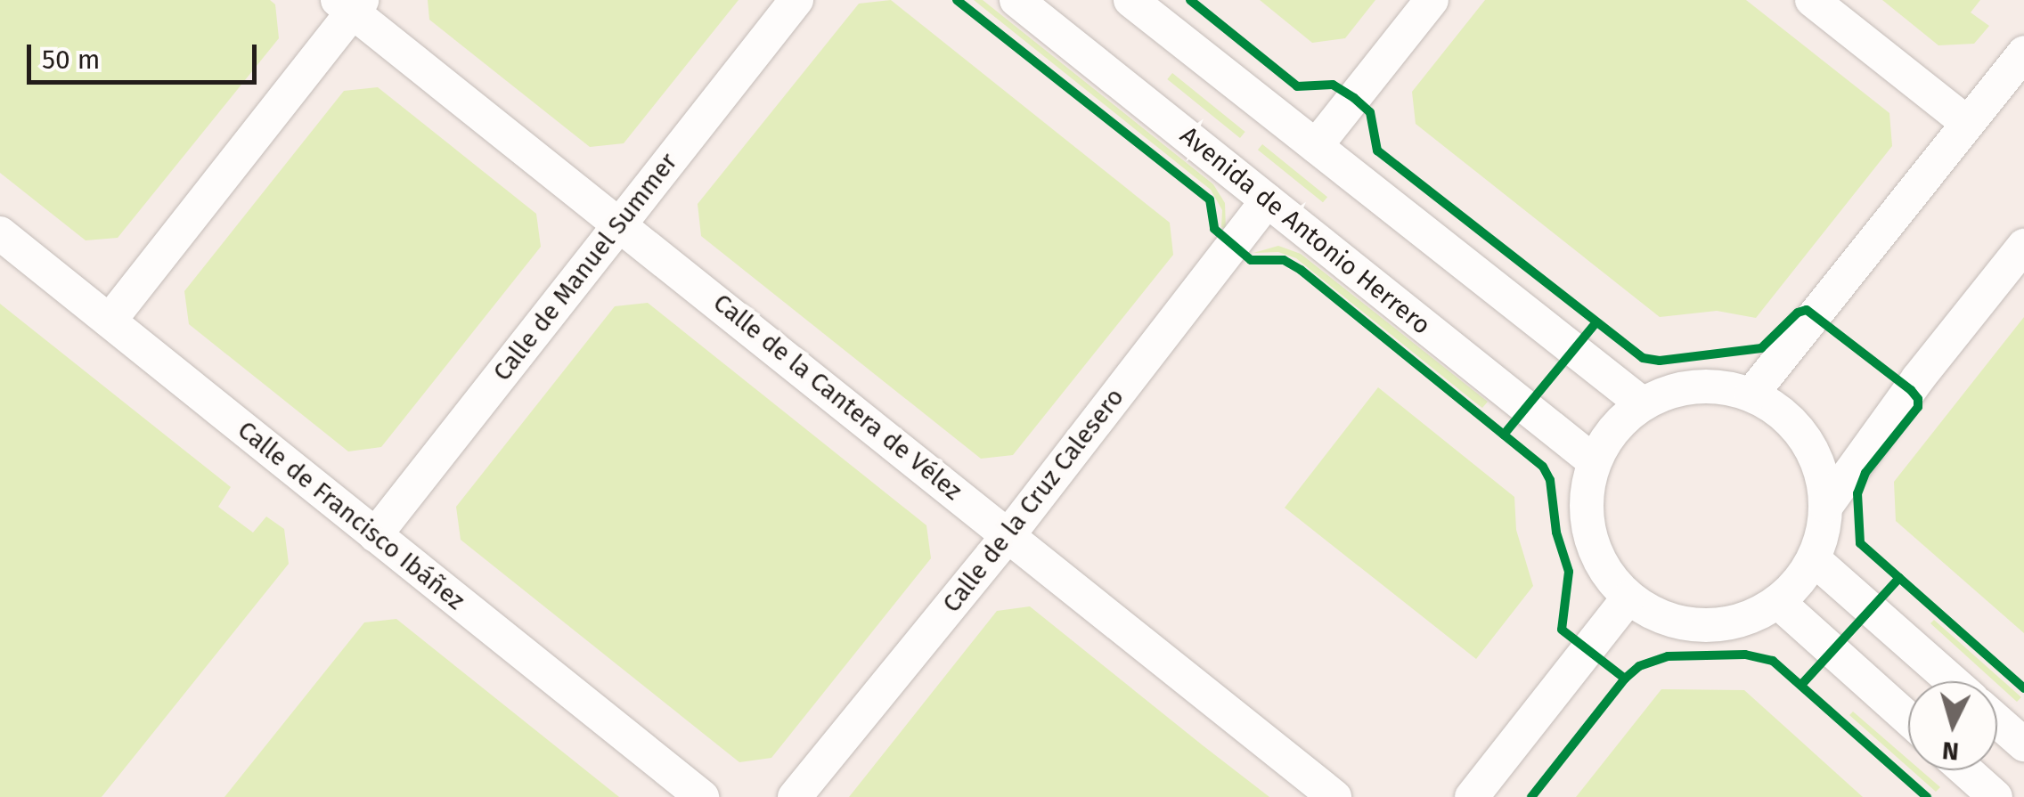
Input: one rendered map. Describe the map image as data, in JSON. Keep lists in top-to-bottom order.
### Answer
{
  "streets": {
    "street": [
      "Avenida de Antonio Herrero",
      "Calle de Manuel Summer",
      "Calle de la Cantera de Vélez",
      "Calle de la Cruz Calesero",
      "Calle de Francisco Ibáñez"
    ]
  },
  "crossings": [
    ["Avenida de Antonio Herrero", "Calle de la Cruz Calesero"],
    ["Calle de Manuel Summer", "Calle de la Cantera de Vélez"],
    ["Calle de Manuel Summer", "Calle de Francisco Ibáñez"],
    ["Calle de la Cantera de Vélez", "Calle de la Cruz Calesero"]
  ],
  "scale_bar": "50 m",
  "north": "bottom"
}
